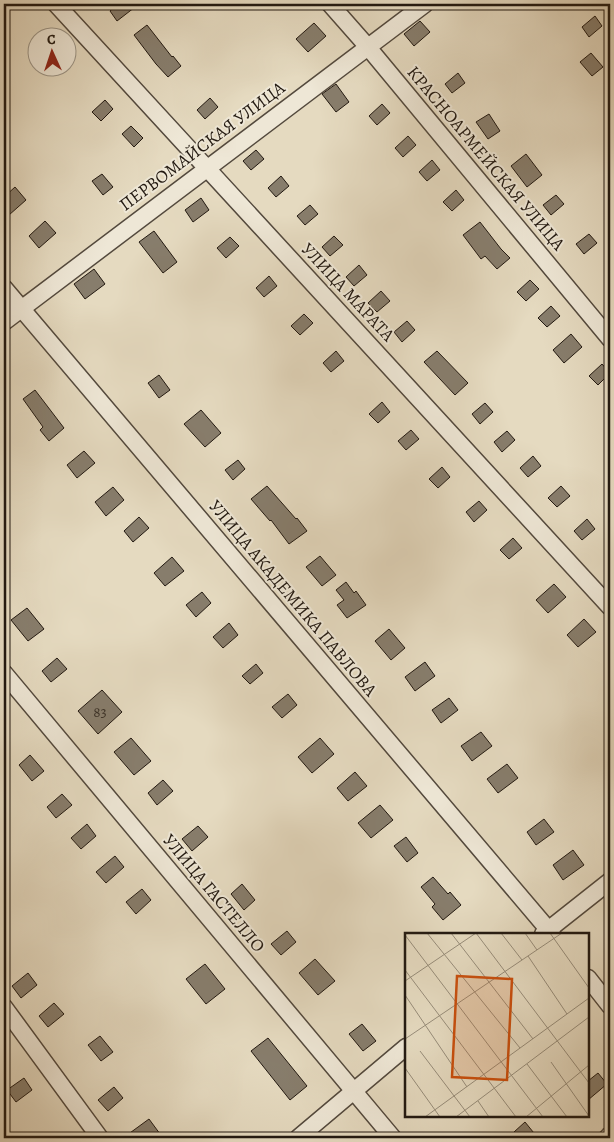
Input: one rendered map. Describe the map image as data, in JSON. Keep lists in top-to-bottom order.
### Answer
{
  "streets": {
    "street": [
      "ПЕРВОМАЙСКАЯ УЛИЦА",
      "КРАСНОАРМЕЙСКАЯ УЛИЦА",
      "УЛИЦА МАРАТА",
      "УЛИЦА АКАДЕМИКА ПАВЛОВА",
      "УЛИЦА ГАСТЕЛЛО"
    ]
  },
  "crossings": [
    ["ПЕРВОМАЙСКАЯ УЛИЦА", "КРАСНОАРМЕЙСКАЯ УЛИЦА"],
    ["ПЕРВОМАЙСКАЯ УЛИЦА", "УЛИЦА МАРАТА"],
    ["ПЕРВОМАЙСКАЯ УЛИЦА", "УЛИЦА АКАДЕМИКА ПАВЛОВА"]
  ],
  "house_numbers": ["83"],
  "north": "top"
}
